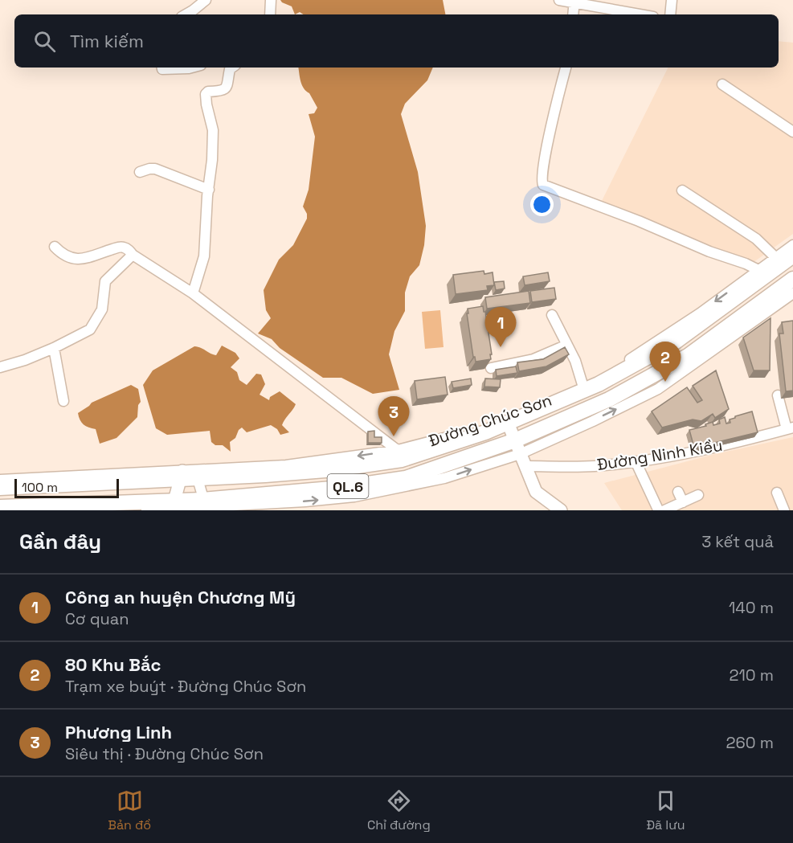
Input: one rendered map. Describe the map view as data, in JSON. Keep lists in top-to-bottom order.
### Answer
{
  "streets": {
    "highway": ["Đường Chúc Sơn", "QL.6"],
    "street": ["Đường Ninh Kiều"]
  },
  "scale_bar": "100 m",
  "page": {
    "search": "Tìm kiếm",
    "pins": ["1", "2", "3"],
    "scale": "100 m",
    "heading": ["Gần đây", "3 kết quả"],
    "list": [
      {
        "mark": "1",
        "name": "Công an huyện Chương Mỹ",
        "note": "Cơ quan",
        "value": "140 m"
      },
      {
        "mark": "2",
        "name": "80 Khu Bắc",
        "note": "Trạm xe buýt · Đường Chúc Sơn",
        "value": "210 m"
      },
      {
        "mark": "3",
        "name": "Phương Linh",
        "note": "Siêu thị · Đường Chúc Sơn",
        "value": "260 m"
      }
    ],
    "nav": ["Bản đồ", "Chỉ đường", "Đã lưu"]
  }
}
